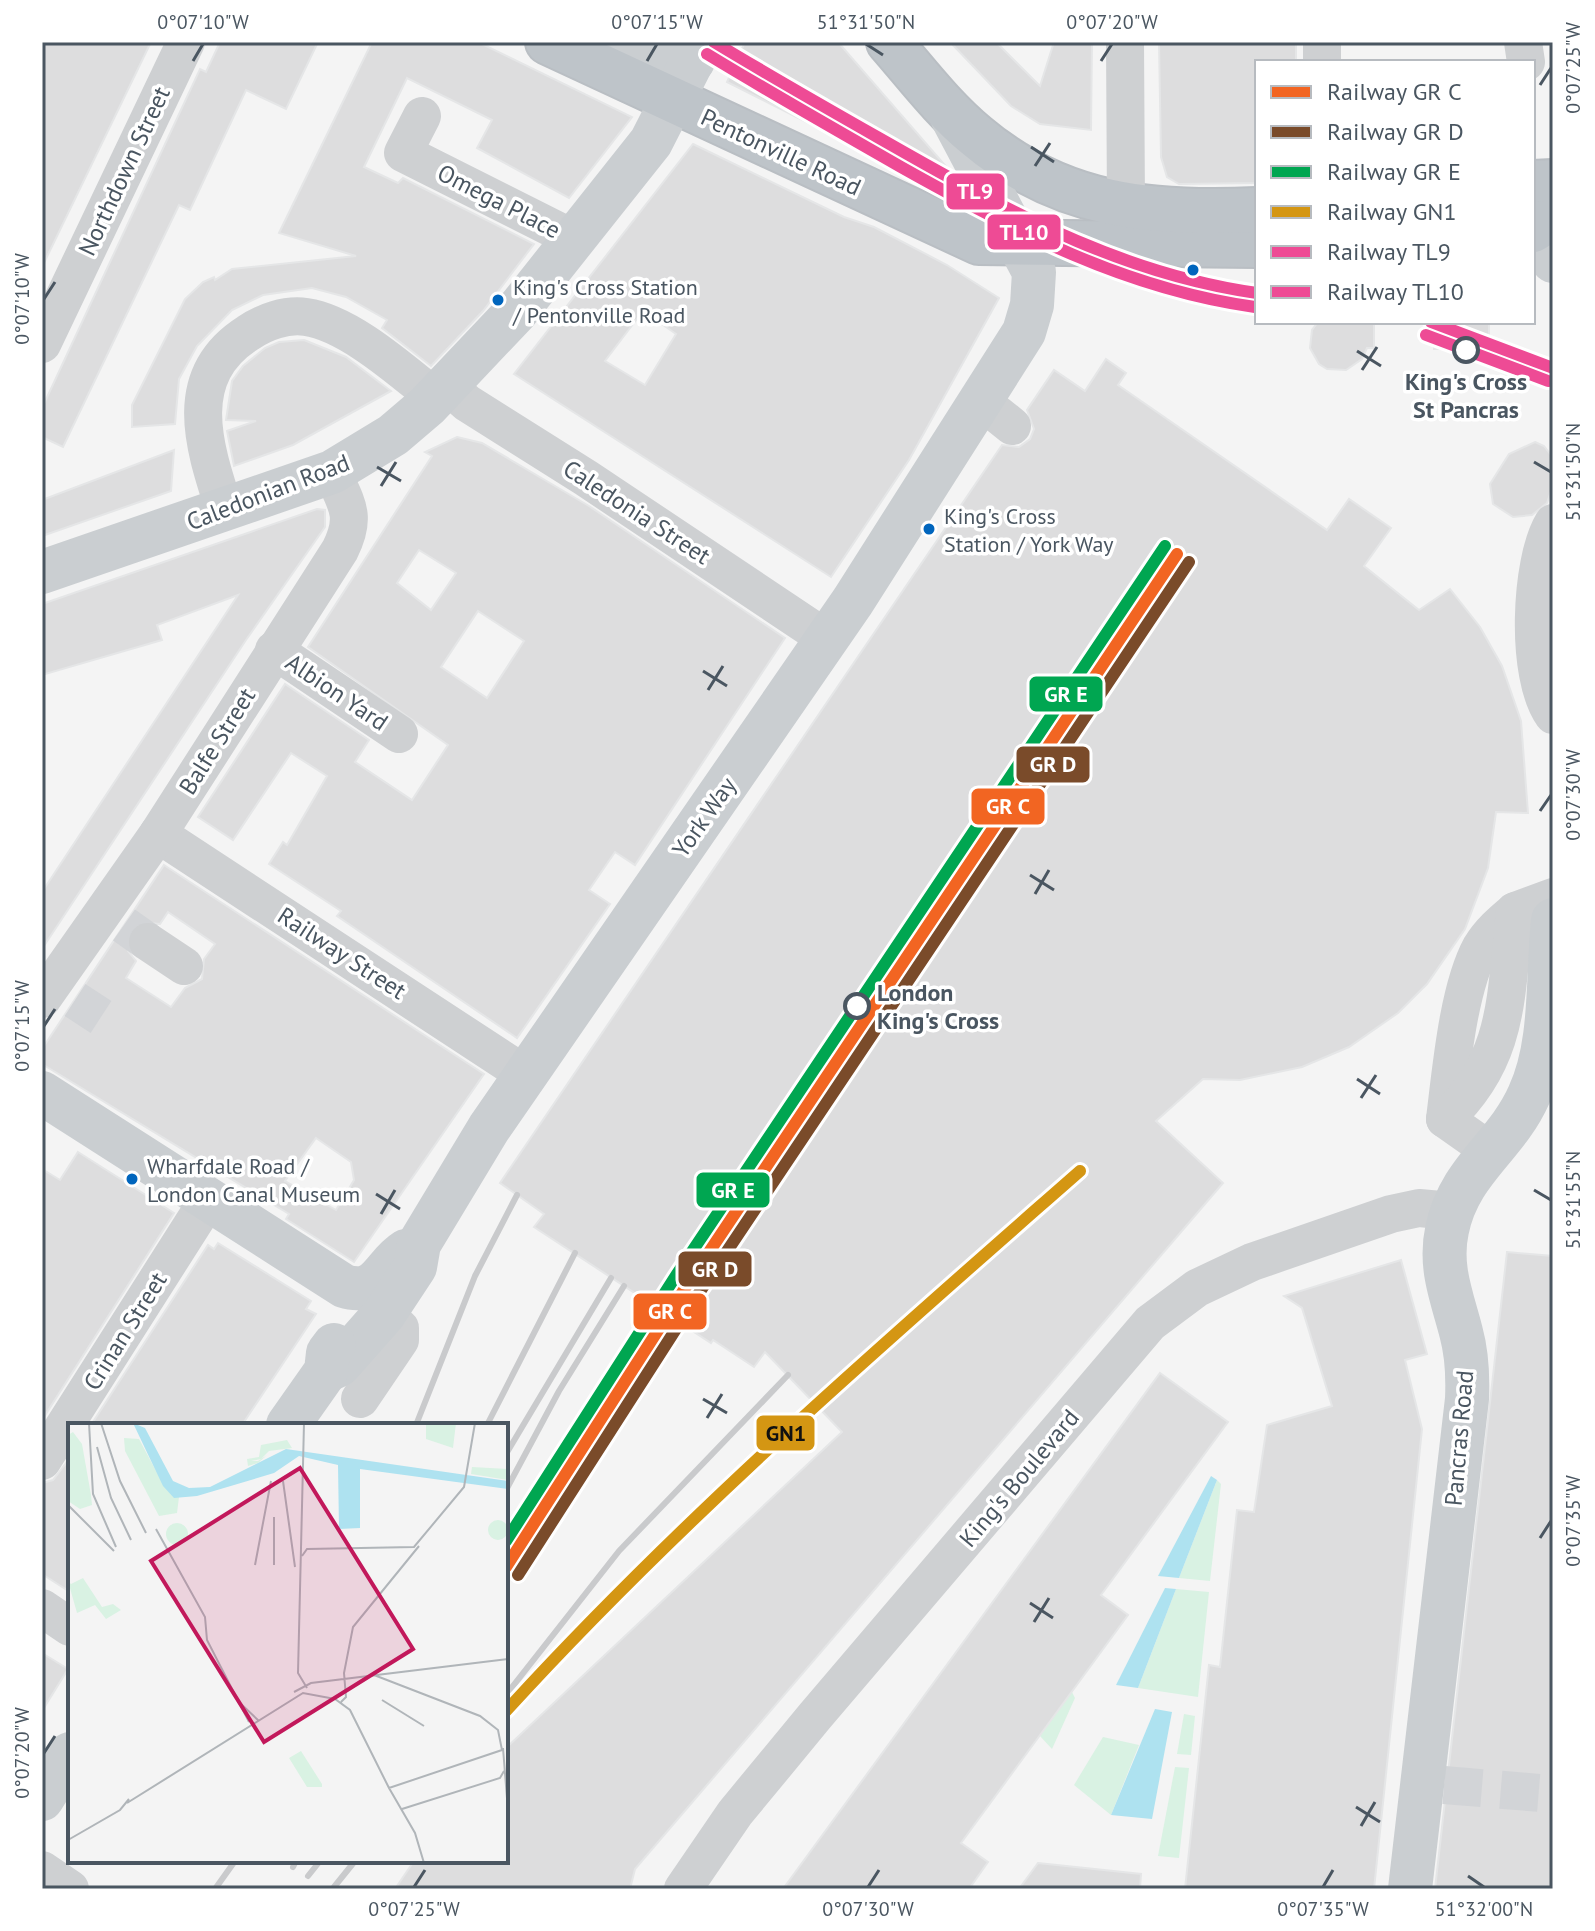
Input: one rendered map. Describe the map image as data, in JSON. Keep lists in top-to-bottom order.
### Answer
{
  "streets": {
    "highway": ["Pentonville Road"],
    "main road": ["Caledonian Road", "York Way", "Pancras Road"],
    "street": [
      "Northdown Street",
      "Omega Place",
      "Caledonia Street",
      "Albion Yard",
      "Balfe Street",
      "Railway Street",
      "Crinan Street",
      "King's Boulevard"
    ]
  },
  "crossings": [
    ["Pentonville Road", "Caledonian Road"],
    ["Pentonville Road", "York Way"],
    ["Omega Place", "Caledonian Road"],
    ["Caledonian Road", "Caledonia Street"],
    ["Caledonian Road", "Balfe Street"],
    ["Caledonia Street", "York Way"],
    ["Albion Yard", "Balfe Street"],
    ["Balfe Street", "Railway Street"],
    ["York Way", "Railway Street"],
    ["Pancras Road", "King's Boulevard"]
  ],
  "places": [
    "King's Cross Station / Pentonville Road",
    "King's Cross St Pancras",
    "King's Cross Station / York Way",
    "London King's Cross",
    "Wharfdale Road / London Canal Museum"
  ],
  "lines": ["rail line TL9", "rail line TL10", "rail line GN1"],
  "legend": [
    "Railway GR C",
    "Railway GR D",
    "Railway GR E",
    "Railway GN1",
    "Railway TL9",
    "Railway TL10"
  ],
  "coordinates": [
    "0°07'10\"W",
    "0°07'15\"W",
    "51°31'50\"N",
    "0°07'20\"W",
    "0°07'25\"W",
    "0°07'30\"W",
    "51°31'55\"N",
    "0°07'35\"W",
    "51°32'00\"N"
  ]
}
